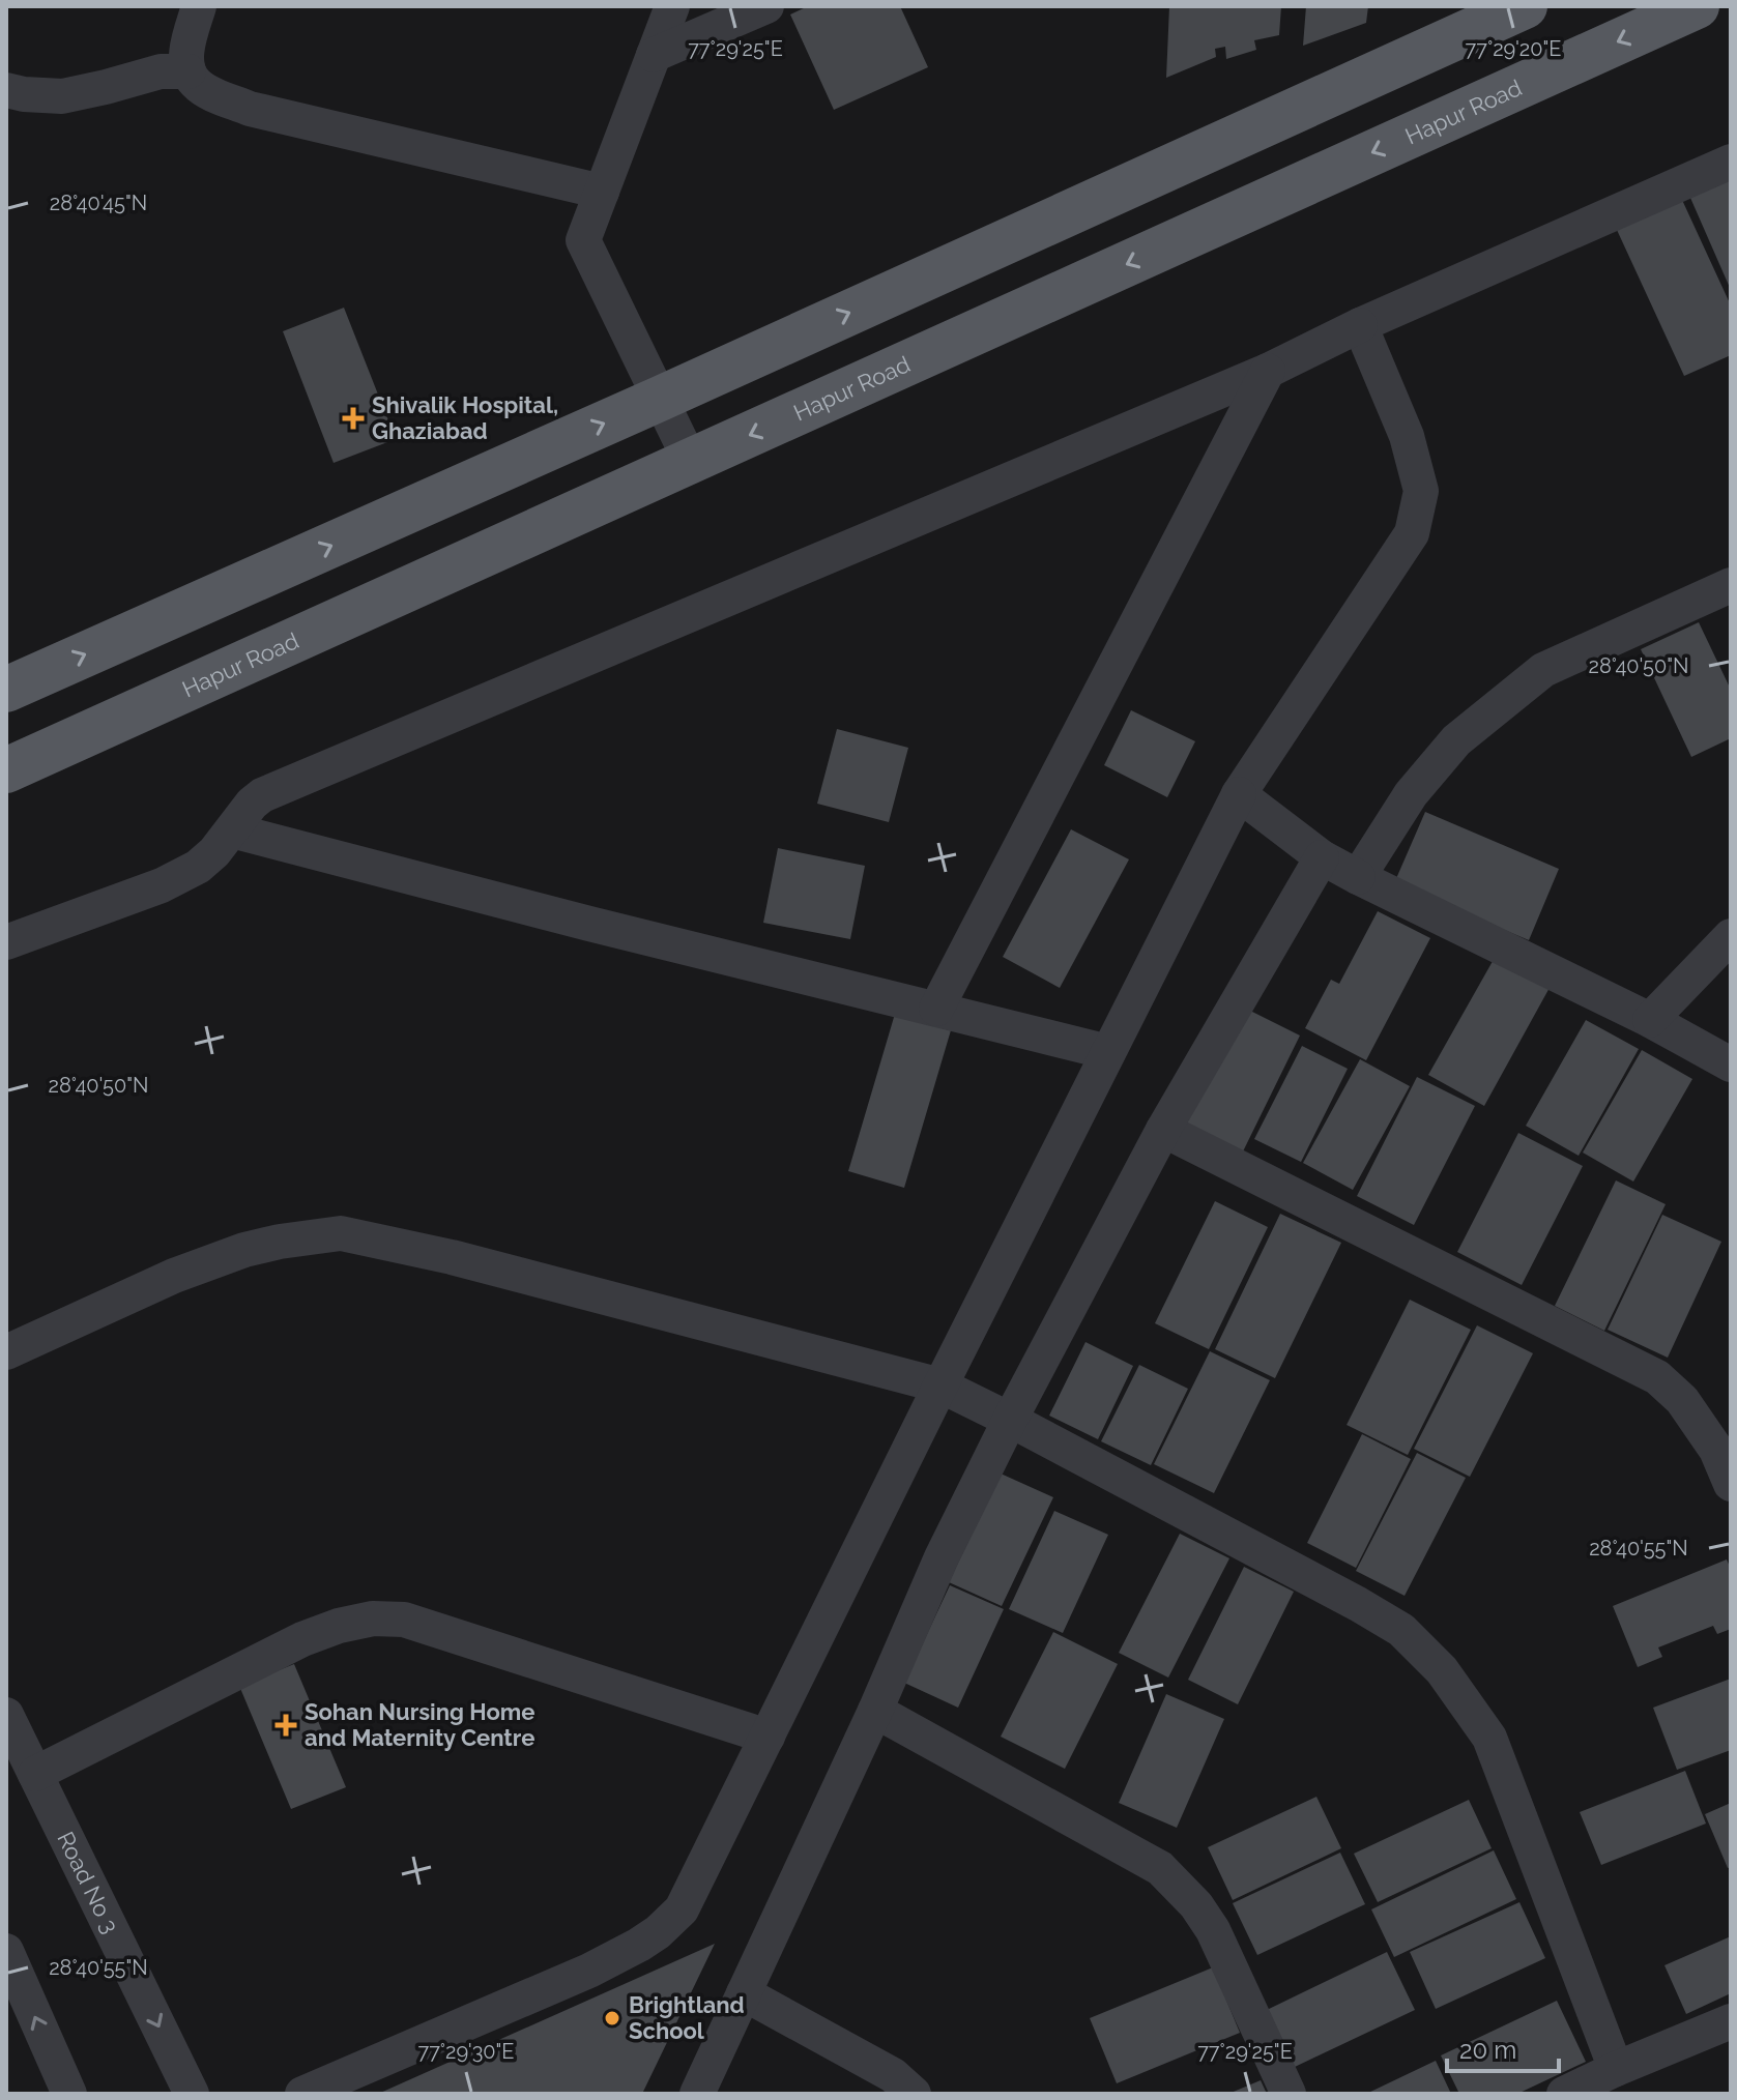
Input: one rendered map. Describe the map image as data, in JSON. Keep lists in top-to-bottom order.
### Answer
{
  "streets": {
    "main road": ["Hapur Road"],
    "street": ["Road No 3"]
  },
  "places": {
    "health": ["Shivalik Hospital, Ghaziabad", "Sohan Nursing Home and Maternity Centre"],
    "other": ["Brightland School"]
  },
  "scale_bar": "20 m",
  "coordinates": [
    "77°29'25\"E",
    "77°29'20\"E",
    "28°40'45\"N",
    "28°40'50\"N",
    "28°40'55\"N",
    "77°29'30\"E"
  ]
}
